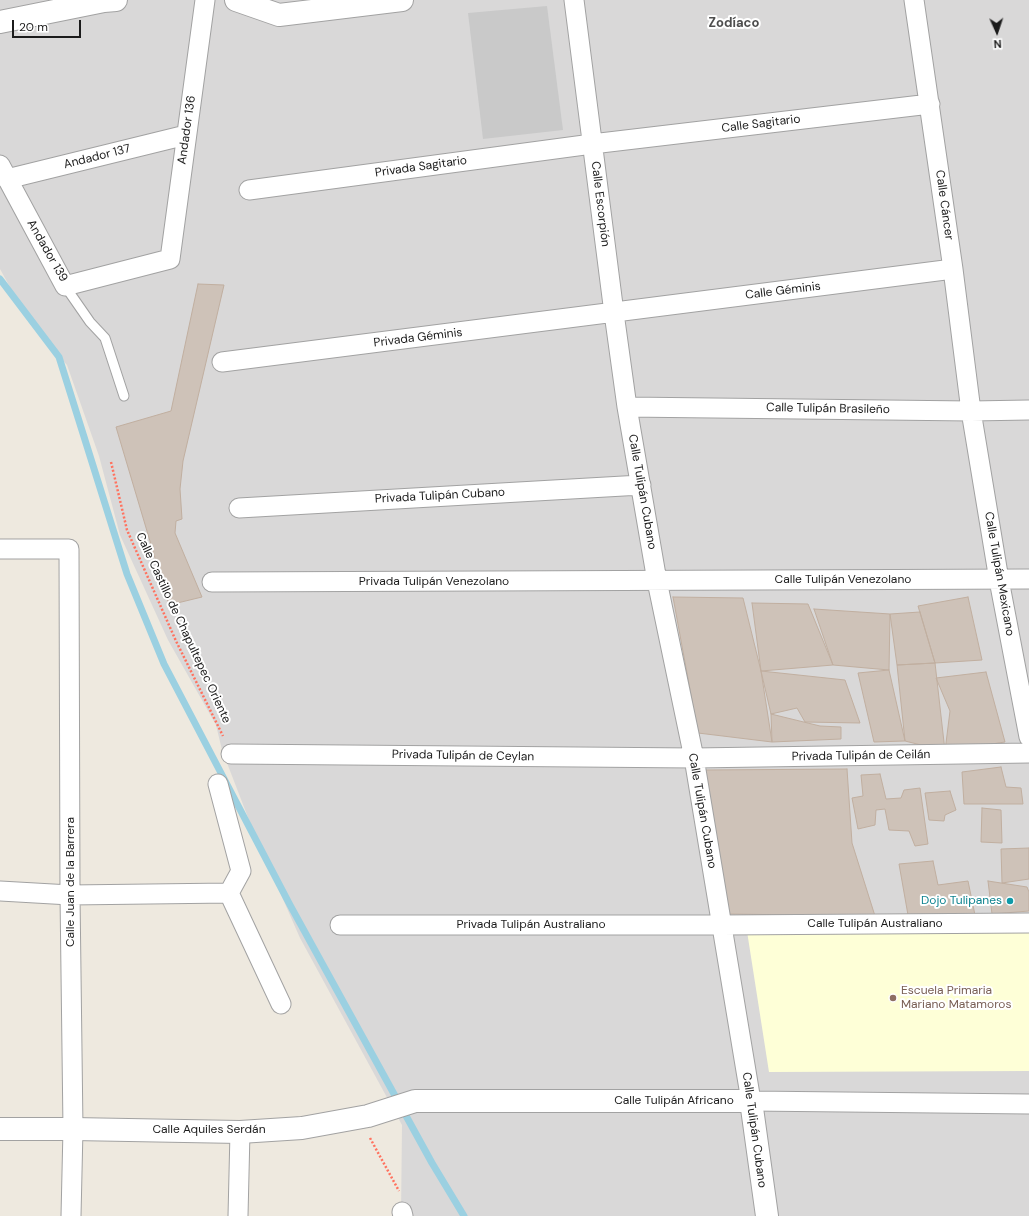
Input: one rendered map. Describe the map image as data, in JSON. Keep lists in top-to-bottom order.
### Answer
{
  "streets": {
    "street": [
      "Calle Sagitario",
      "Andador 136",
      "Andador 137",
      "Privada Sagitario",
      "Calle Escorpión",
      "Calle Cáncer",
      "Andador 139",
      "Calle Géminis",
      "Privada Géminis",
      "Calle Tulipán Brasileño",
      "Calle Tulipán Cubano",
      "Privada Tulipán Cubano",
      "Calle Tulipán Mexicano",
      "Calle Tulipán Venezolano",
      "Privada Tulipán Venezolano",
      "Privada Tulipán de Ceylan",
      "Privada Tulipán de Ceilán",
      "Calle Juan de la Barrera",
      "Calle Tulipán Australiano",
      "Privada Tulipán Australiano",
      "Calle Tulipán Africano",
      "Calle Aquiles Serdán"
    ],
    "path": ["Calle Castillo de Chapultepec Oriente"]
  },
  "crossings": [
    ["Calle Sagitario", "Privada Sagitario"],
    ["Calle Sagitario", "Calle Escorpión"],
    ["Calle Sagitario", "Calle Cáncer"],
    ["Andador 136", "Andador 137"],
    ["Andador 136", "Andador 139"],
    ["Andador 137", "Andador 139"],
    ["Privada Sagitario", "Calle Escorpión"],
    ["Calle Escorpión", "Calle Géminis"],
    ["Calle Escorpión", "Privada Géminis"],
    ["Calle Escorpión", "Calle Tulipán Brasileño"],
    ["Calle Escorpión", "Calle Tulipán Cubano"],
    ["Calle Cáncer", "Calle Géminis"],
    ["Calle Cáncer", "Calle Tulipán Brasileño"],
    ["Calle Cáncer", "Calle Tulipán Mexicano"],
    ["Calle Géminis", "Privada Géminis"],
    ["Calle Tulipán Brasileño", "Calle Tulipán Cubano"],
    ["Calle Tulipán Brasileño", "Calle Tulipán Mexicano"],
    ["Calle Tulipán Cubano", "Privada Tulipán Cubano"],
    ["Calle Tulipán Cubano", "Calle Tulipán Venezolano"],
    ["Calle Tulipán Cubano", "Privada Tulipán Venezolano"],
    ["Calle Tulipán Cubano", "Privada Tulipán de Ceylan"],
    ["Calle Tulipán Cubano", "Privada Tulipán de Ceilán"],
    ["Calle Tulipán Cubano", "Calle Tulipán Australiano"],
    ["Calle Tulipán Cubano", "Privada Tulipán Australiano"],
    ["Calle Tulipán Cubano", "Calle Tulipán Africano"],
    ["Calle Tulipán Mexicano", "Calle Tulipán Venezolano"],
    ["Calle Tulipán Venezolano", "Privada Tulipán Venezolano"],
    ["Calle Castillo de Chapultepec Oriente", "Privada Tulipán de Ceylan"],
    ["Privada Tulipán de Ceylan", "Privada Tulipán de Ceilán"],
    ["Calle Juan de la Barrera", "Calle Aquiles Serdán"],
    ["Calle Tulipán Australiano", "Privada Tulipán Australiano"],
    ["Calle Tulipán Africano", "Calle Aquiles Serdán"]
  ],
  "districts": ["Zodíaco"],
  "places": ["Dojo Tulipanes", "Escuela Primaria Mariano Matamoros"],
  "scale_bar": "20 m",
  "north": "bottom"
}
